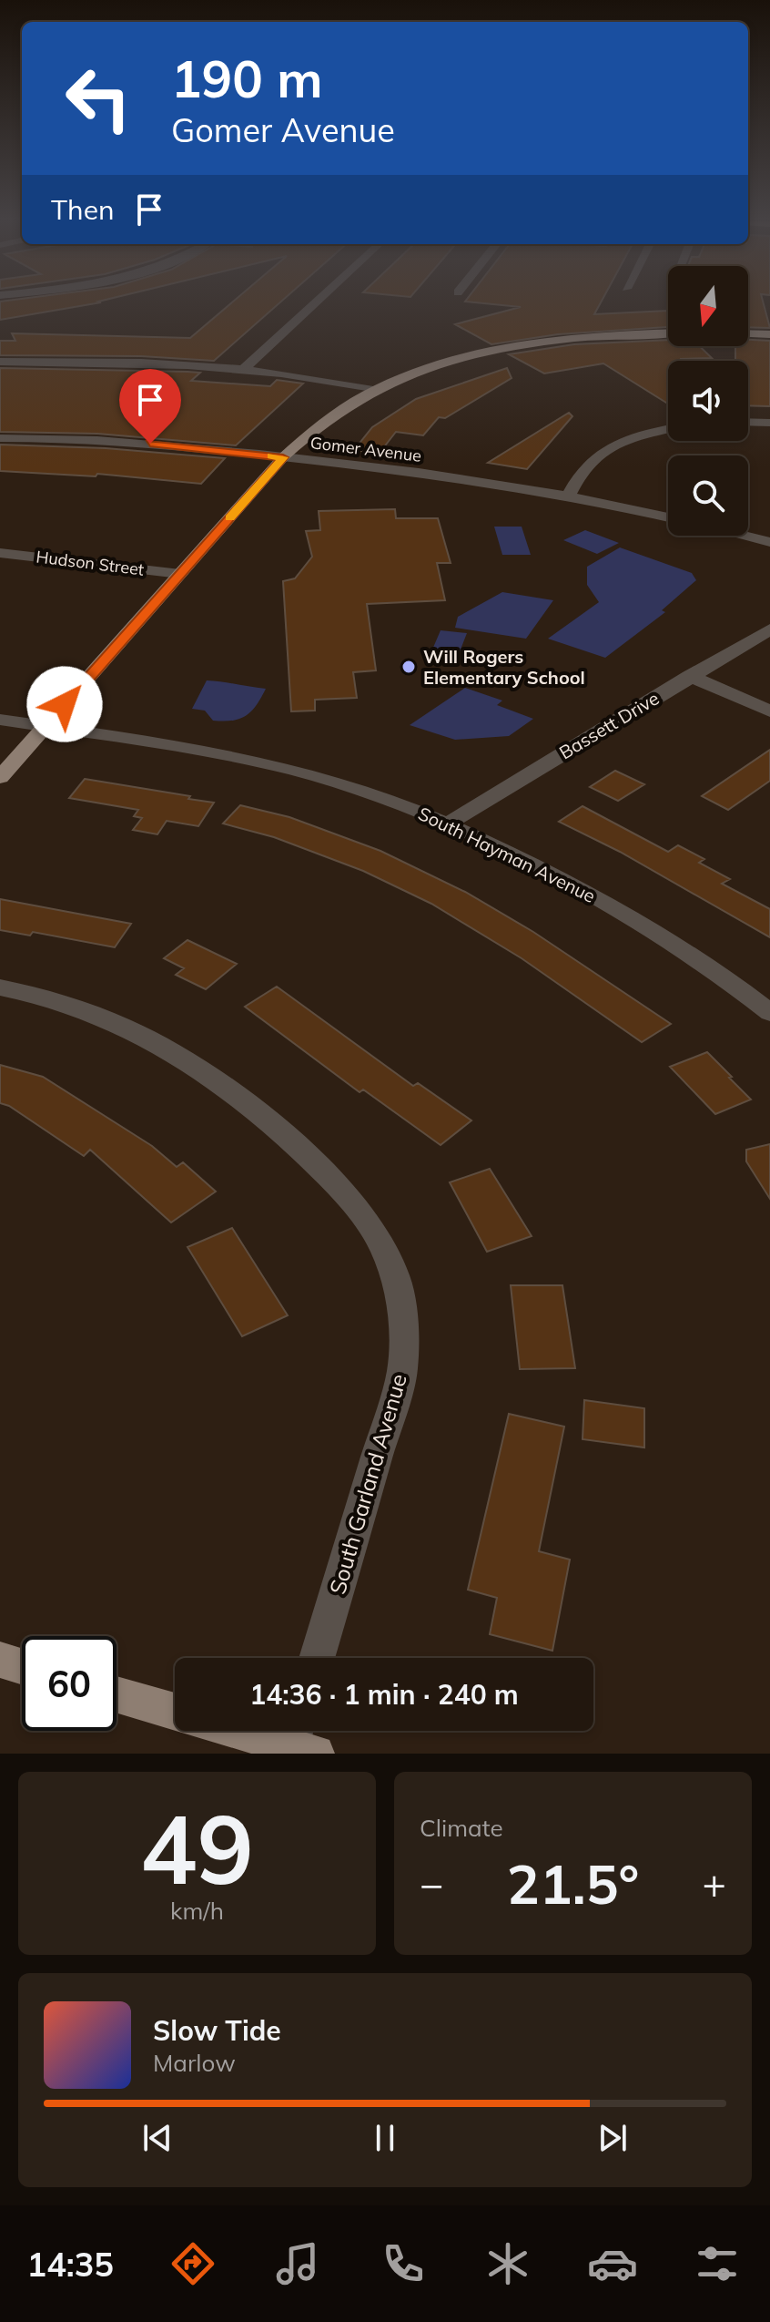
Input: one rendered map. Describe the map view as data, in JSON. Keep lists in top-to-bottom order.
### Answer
{
  "streets": {
    "street": [
      "Gomer Avenue",
      "Hudson Street",
      "Bassett Drive",
      "South Hayman Avenue",
      "South Garland Avenue"
    ]
  },
  "crossings": [
    ["Bassett Drive", "South Hayman Avenue"]
  ],
  "places": ["Will Rogers Elementary School"],
  "north": "bottom",
  "page": {
    "turn": ["190 m", "Gomer Avenue"],
    "then": "Then",
    "limit": "60",
    "trip": "14:36 · 1 min · 240 m",
    "tile": [
      ["49", "km/h"],
      "Climate"
    ],
    "heat": ["−", "21.5°", "+"],
    "song": ["Slow Tide", "Marlow"],
    "tabs": "14:35"
  }
}
